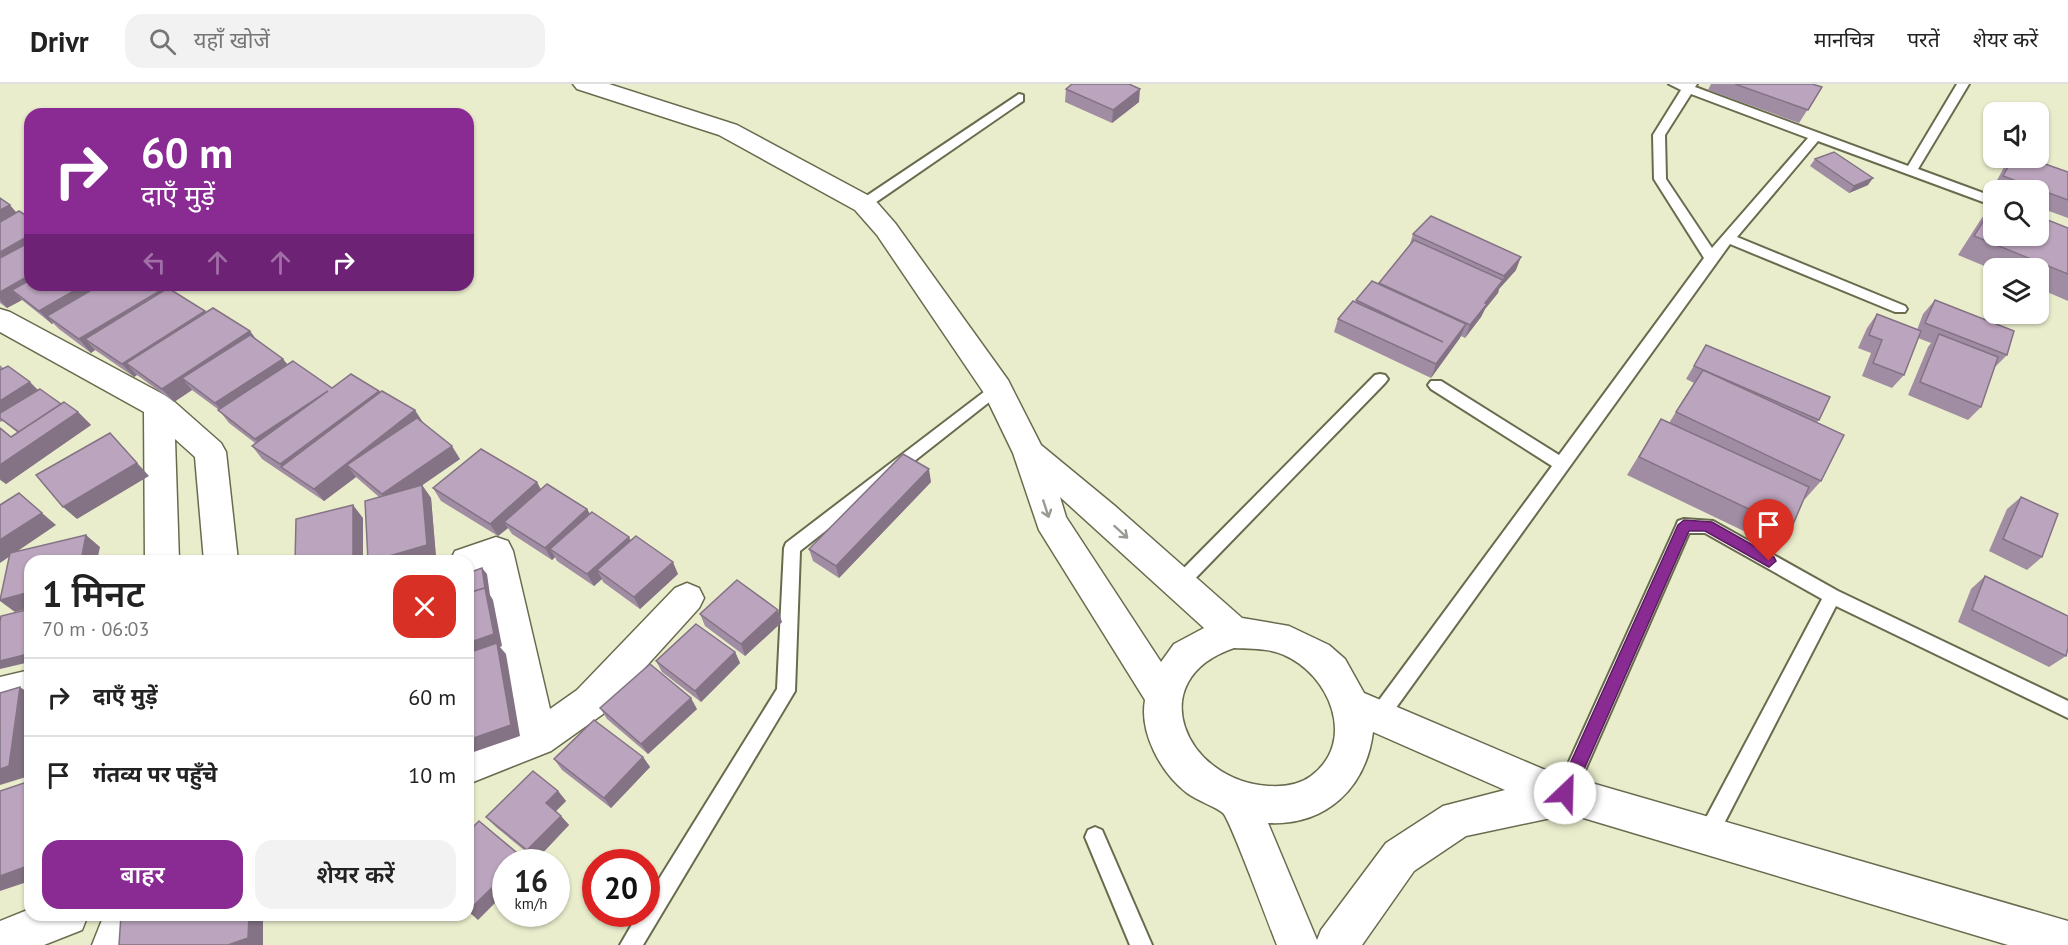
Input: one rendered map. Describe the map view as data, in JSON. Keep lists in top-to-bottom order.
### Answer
{
  "page": {
    "header": "Drivr",
    "search": "यहाँ खोजें",
    "nav": ["मानचित्र", "परतें", "शेयर करें"],
    "turn": ["60 m", "दाएँ मुड़ें"],
    "heading": ["1 मिनट", "70 m · 06:03"],
    "list": [
      {
        "name": "दाएँ मुड़ें",
        "value": "60 m"
      },
      {
        "name": "गंतव्य पर पहुँचे",
        "value": "10 m"
      }
    ],
    "buttons": ["बाहर", "शेयर करें"],
    "speed": "16 km/h",
    "limit": "20"
  }
}
